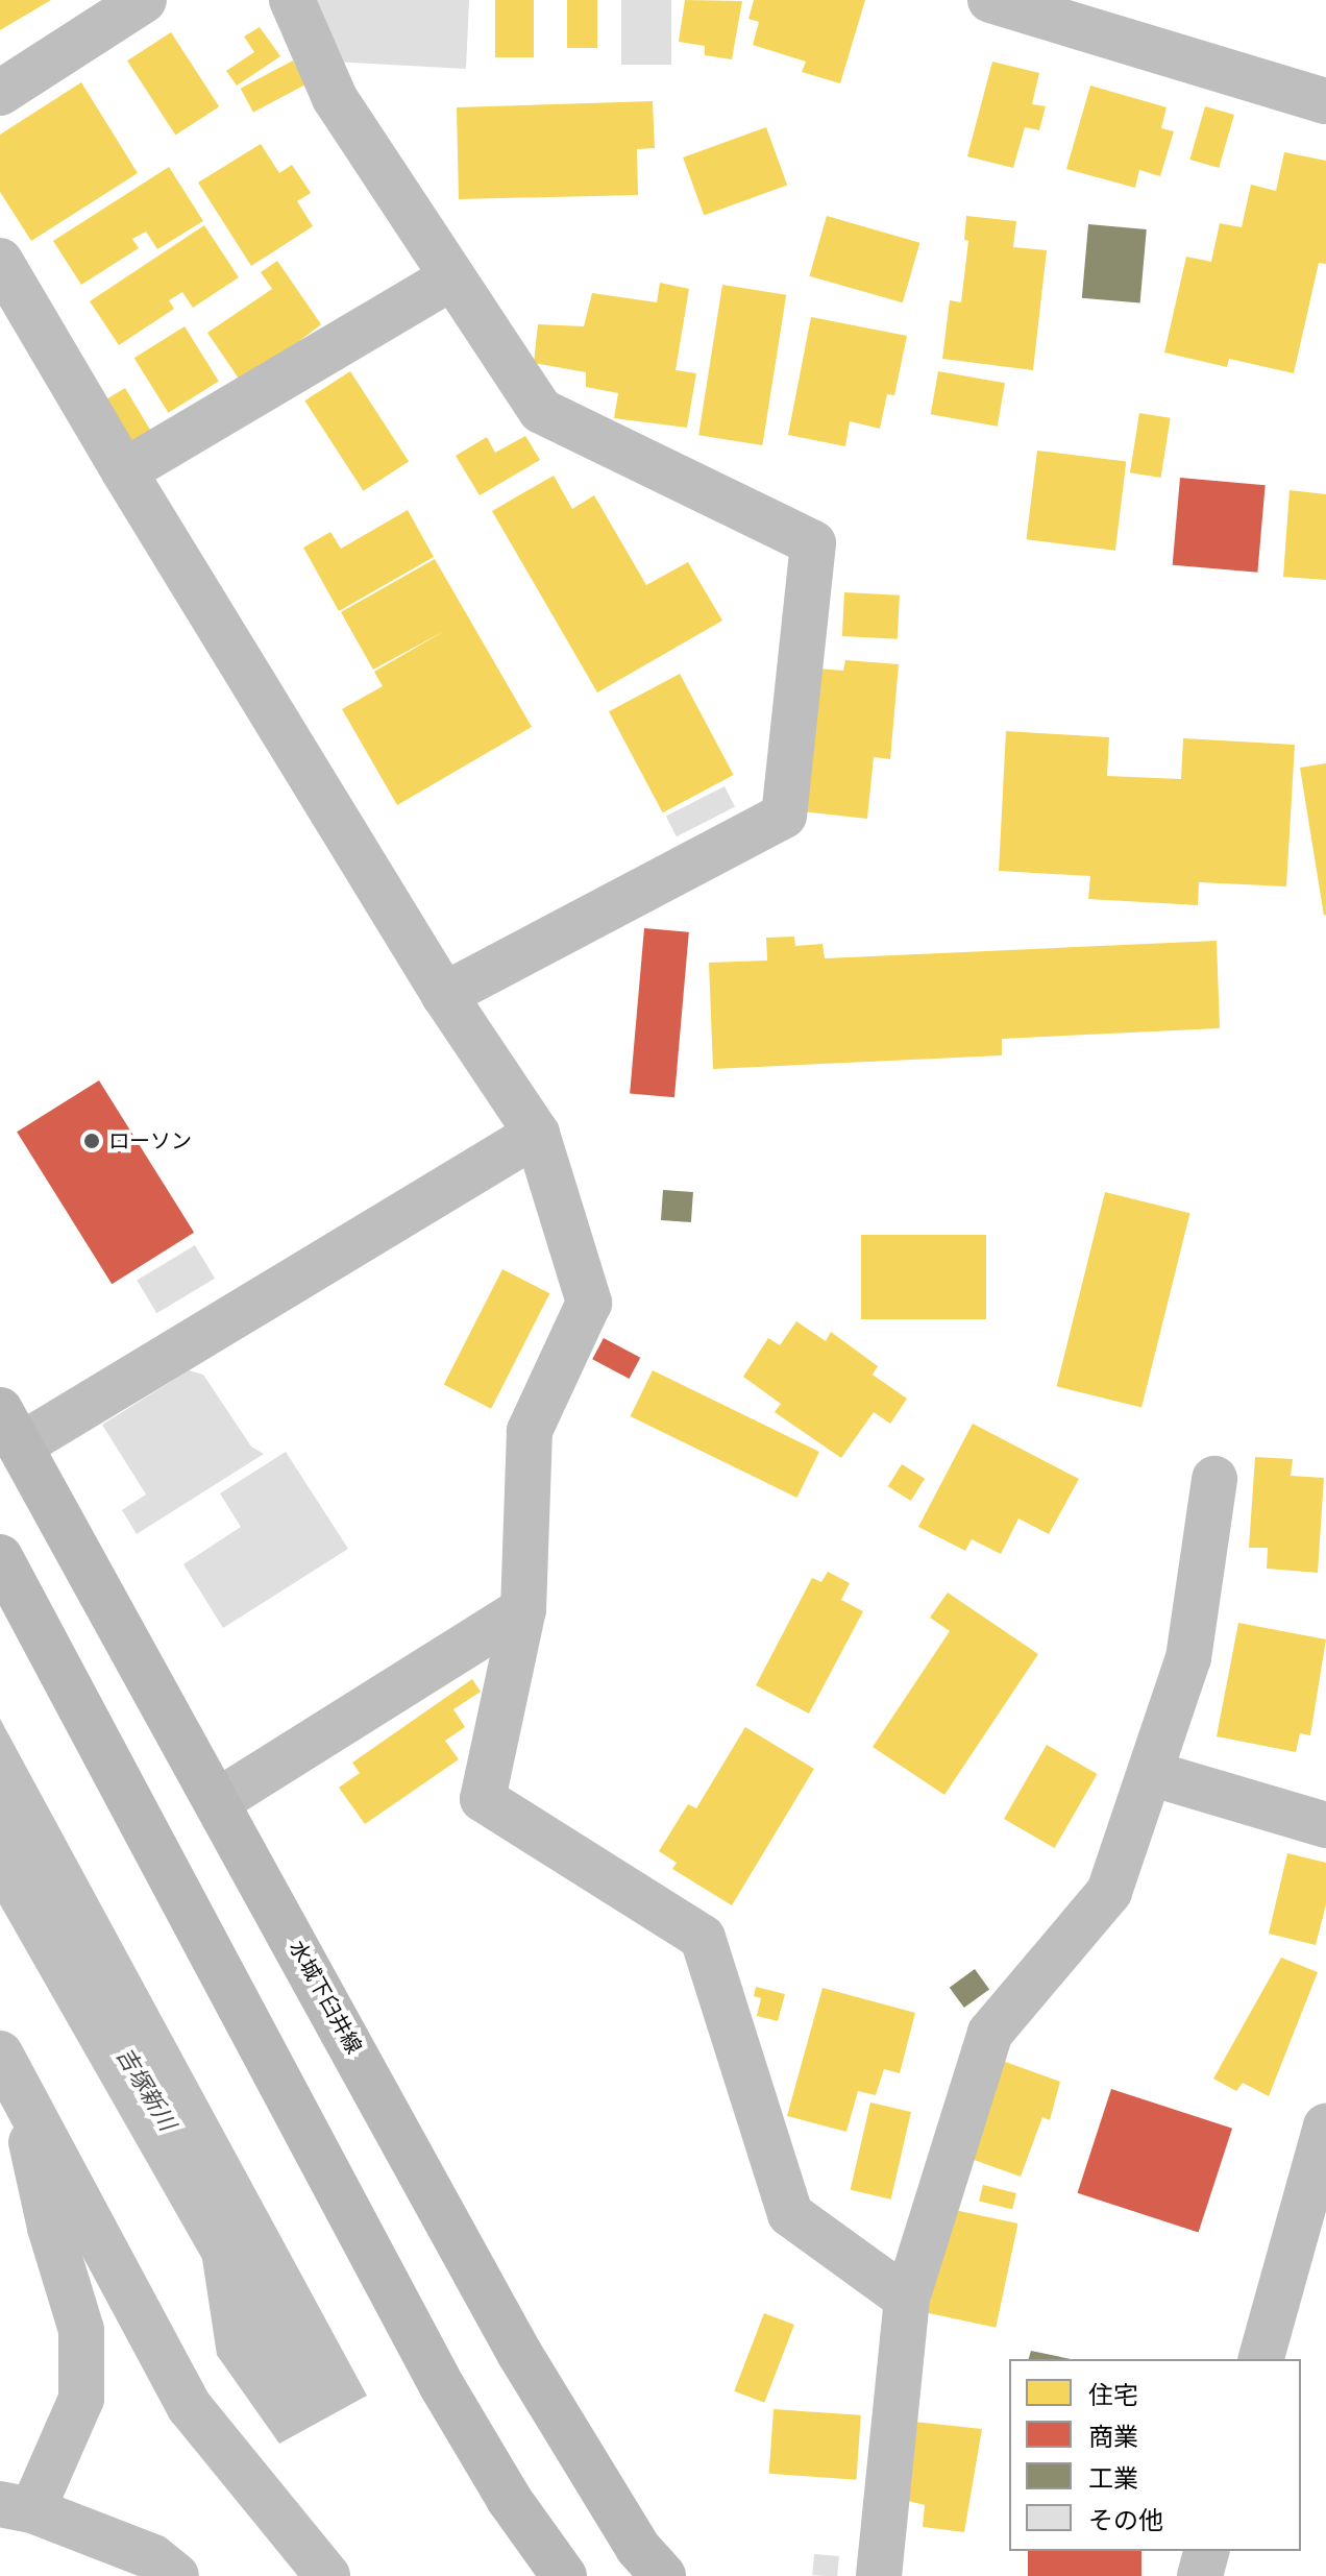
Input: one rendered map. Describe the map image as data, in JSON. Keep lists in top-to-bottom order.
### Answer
{
  "streets": {
    "main road": ["水城下臼井線"]
  },
  "water": ["吉塚新川"],
  "places": ["ローソン"],
  "legend": [
    "住宅",
    "商業",
    "工業",
    "その他"
  ]
}
